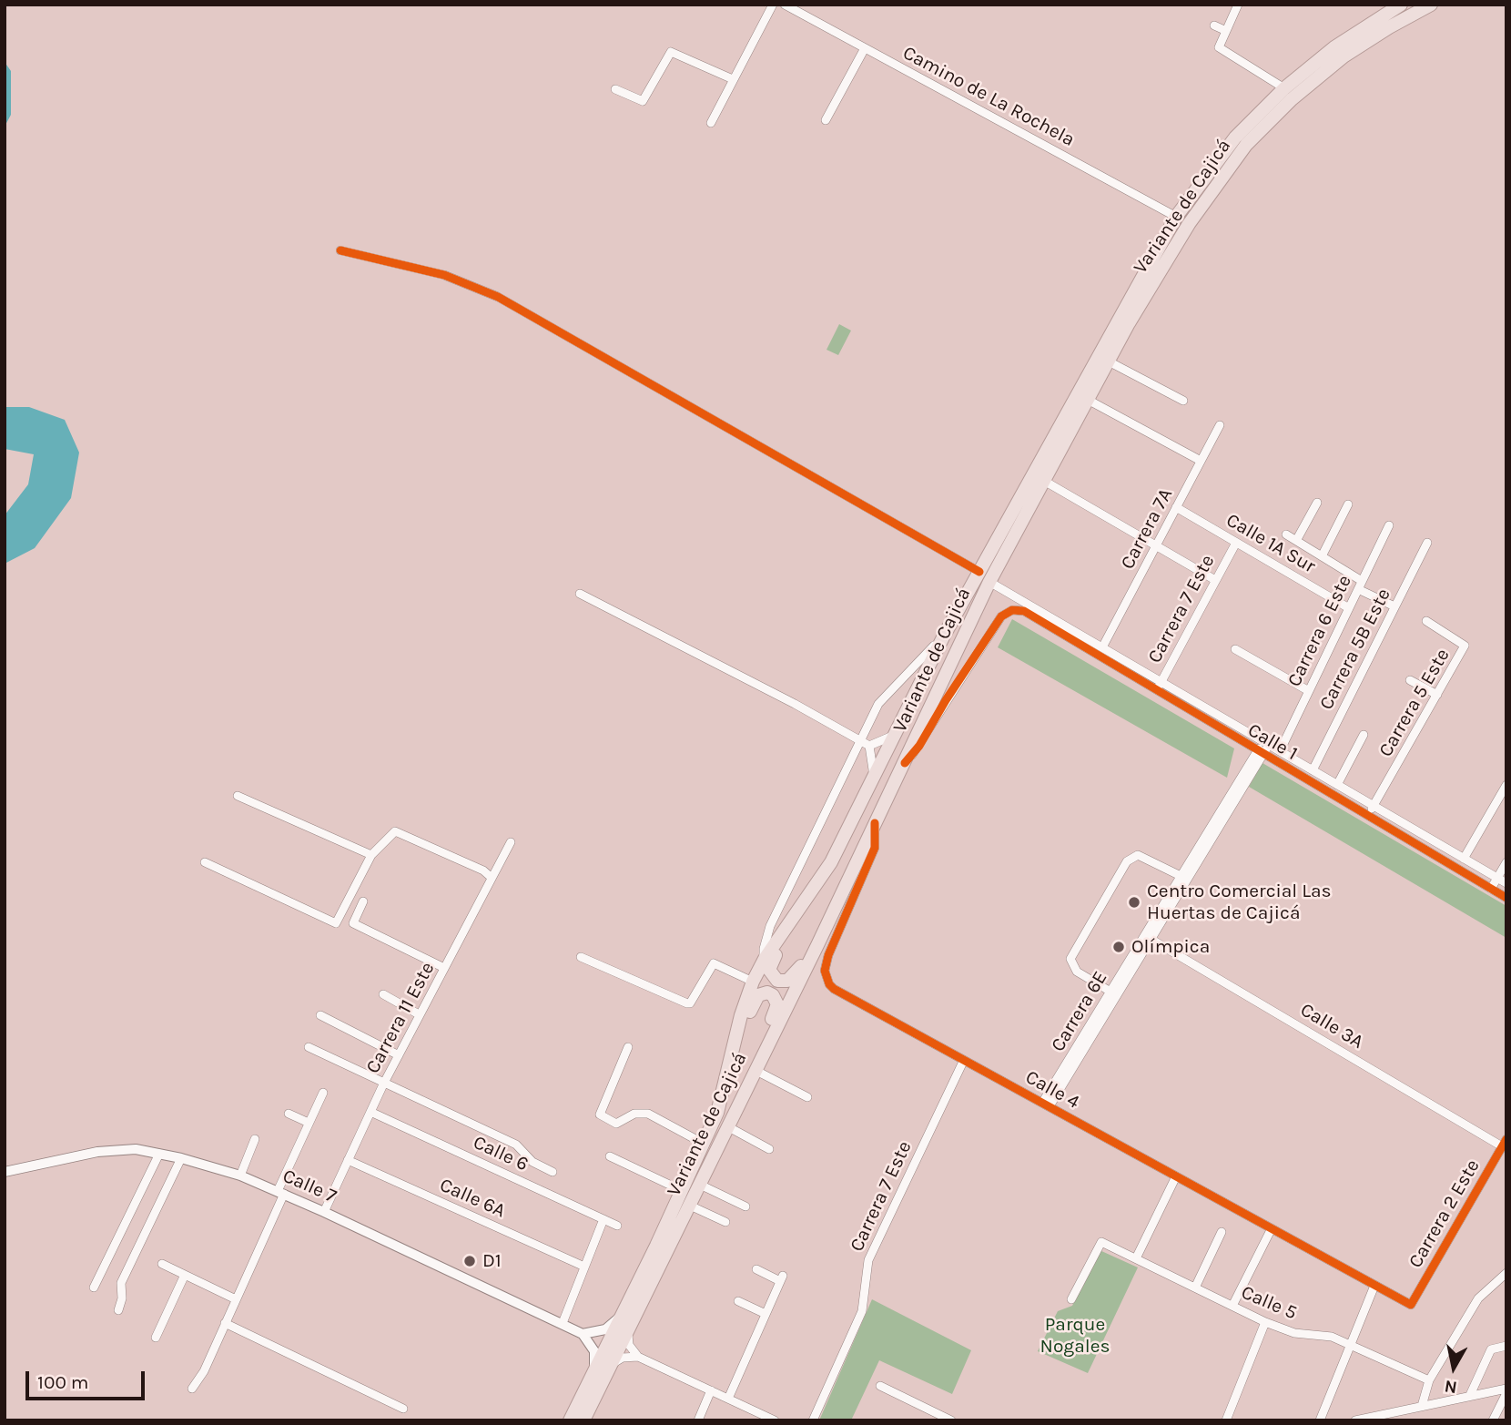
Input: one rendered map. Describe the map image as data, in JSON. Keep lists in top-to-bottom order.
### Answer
{
  "streets": {
    "highway": ["Variante de Cajicá"],
    "street": [
      "Camino de La Rochela",
      "Carrera 7A",
      "Calle 1A Sur",
      "Carrera 7 Este",
      "Carrera 6 Este",
      "Carrera 5B Este",
      "Carrera 5 Este",
      "Calle 1",
      "Carrera 6E",
      "Carrera 11 Este",
      "Calle 3A",
      "Calle 4",
      "Calle 6",
      "Calle 7",
      "Calle 6A",
      "Carrera 2 Este",
      "Calle 5"
    ]
  },
  "crossings": [
    ["Camino de La Rochela", "Variante de Cajicá"],
    ["Variante de Cajicá", "Calle 1"],
    ["Variante de Cajicá", "Calle 4"],
    ["Carrera 7A", "Calle 1A Sur"],
    ["Carrera 7A", "Calle 1"],
    ["Calle 1A Sur", "Carrera 7 Este"],
    ["Calle 1A Sur", "Carrera 6 Este"],
    ["Carrera 7 Este", "Calle 1"],
    ["Carrera 7 Este", "Calle 4"],
    ["Carrera 6 Este", "Calle 1"],
    ["Carrera 5B Este", "Calle 1"],
    ["Carrera 5 Este", "Calle 1"],
    ["Calle 1", "Carrera 6E"],
    ["Carrera 6E", "Calle 3A"],
    ["Carrera 6E", "Calle 4"],
    ["Carrera 11 Este", "Calle 6"],
    ["Carrera 11 Este", "Calle 7"],
    ["Carrera 11 Este", "Calle 6A"],
    ["Calle 3A", "Carrera 2 Este"],
    ["Calle 4", "Carrera 2 Este"]
  ],
  "parks": ["Parque Nogales"],
  "places": ["Centro Comercial Las Huertas de Cajicá", "Olímpica", "D1"],
  "scale_bar": "100 m",
  "north": "bottom"
}
